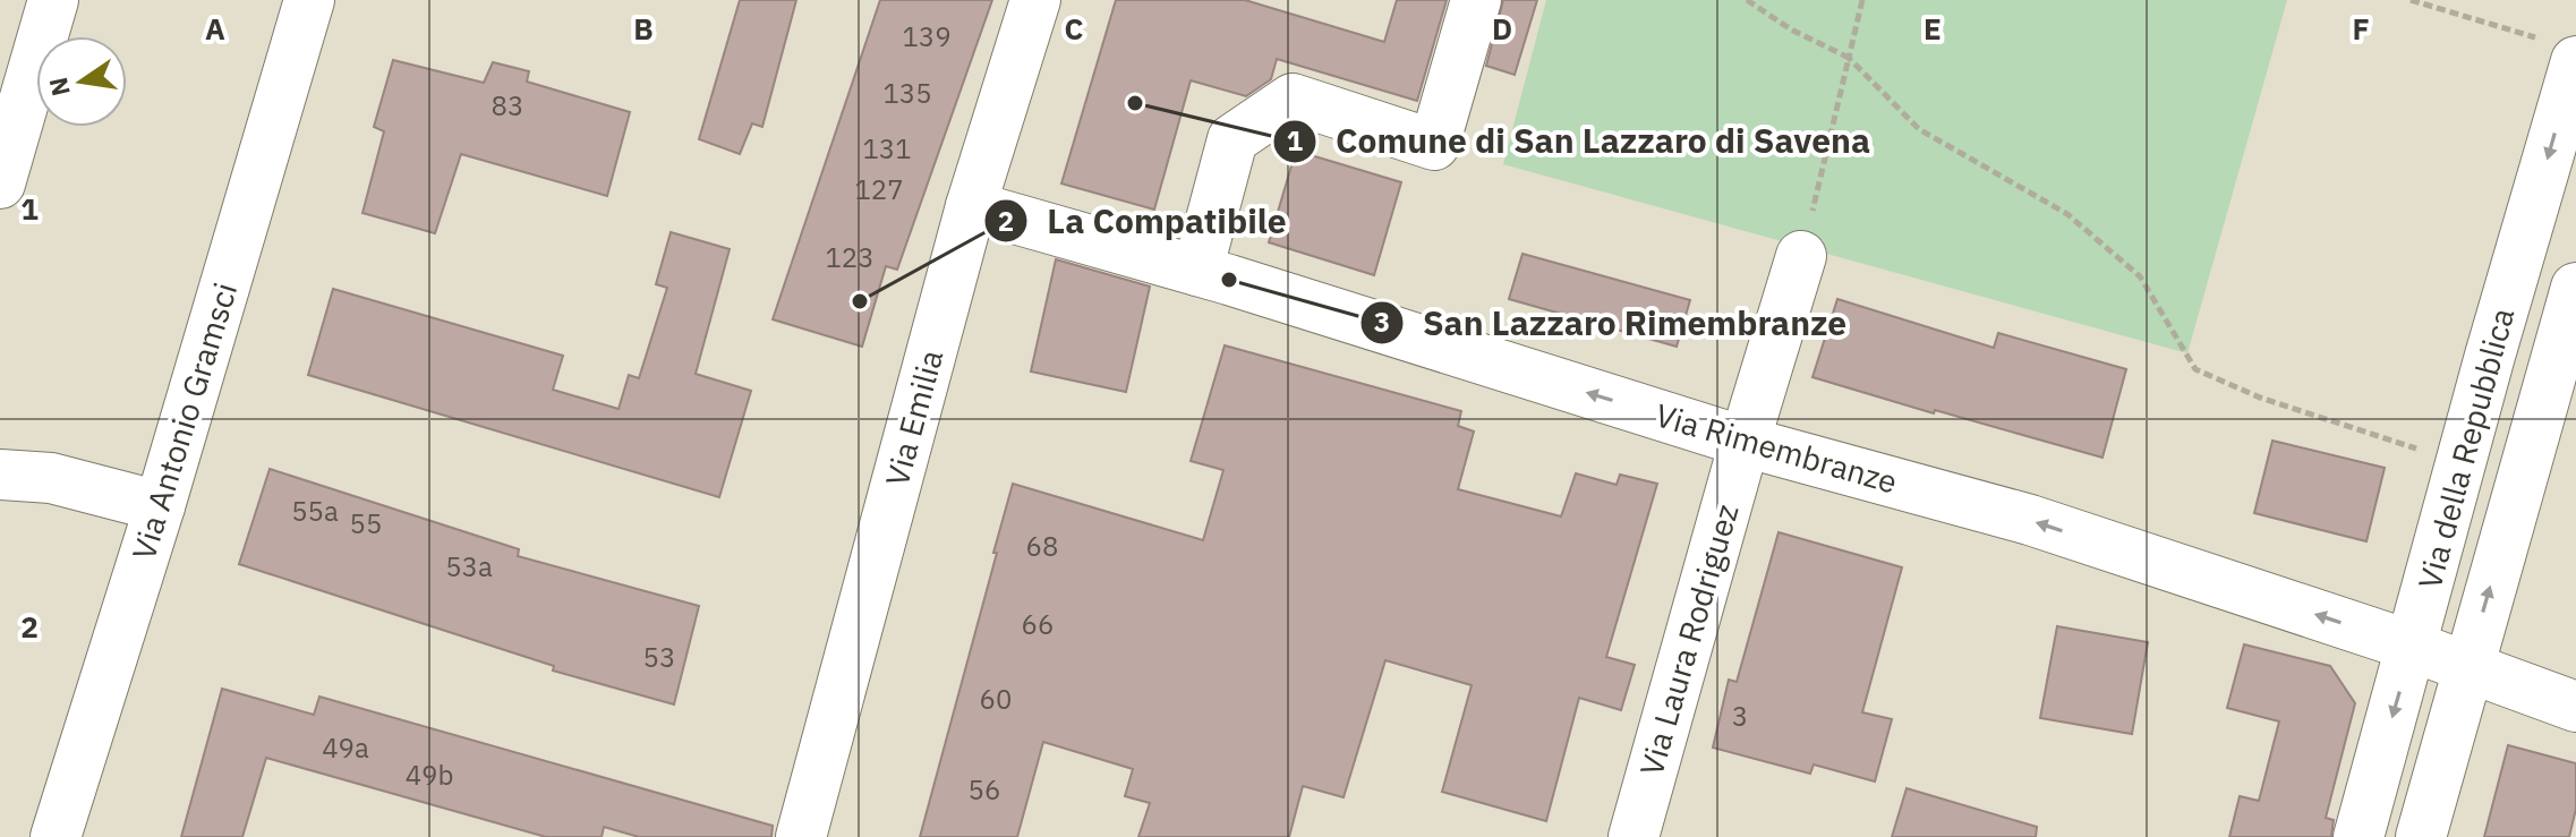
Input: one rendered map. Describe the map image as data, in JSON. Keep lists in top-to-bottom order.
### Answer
{
  "streets": {
    "street": [
      "Via Emilia",
      "Via Antonio Gramsci",
      "Via Rimembranze",
      "Via della Repubblica",
      "Via Laura Rodriguez"
    ]
  },
  "crossings": [
    ["Via Emilia", "Via Rimembranze"],
    ["Via Rimembranze", "Via della Repubblica"],
    ["Via Rimembranze", "Via Laura Rodriguez"]
  ],
  "one_way": ["Via Rimembranze"],
  "places": ["Comune di San Lazzaro di Savena", "San Lazzaro Rimembranze", "La Compatibile"],
  "house_numbers": [
    "139",
    "135",
    "83",
    "131",
    "127",
    "123",
    "55a",
    "55",
    "68",
    "53a",
    "66",
    "53",
    "60",
    "3",
    "49a",
    "49b",
    "56"
  ],
  "north": "left",
  "grid": {
    "columns": [
      "A",
      "B",
      "C",
      "D",
      "E",
      "F"
    ],
    "rows": ["1", "2"]
  }
}
